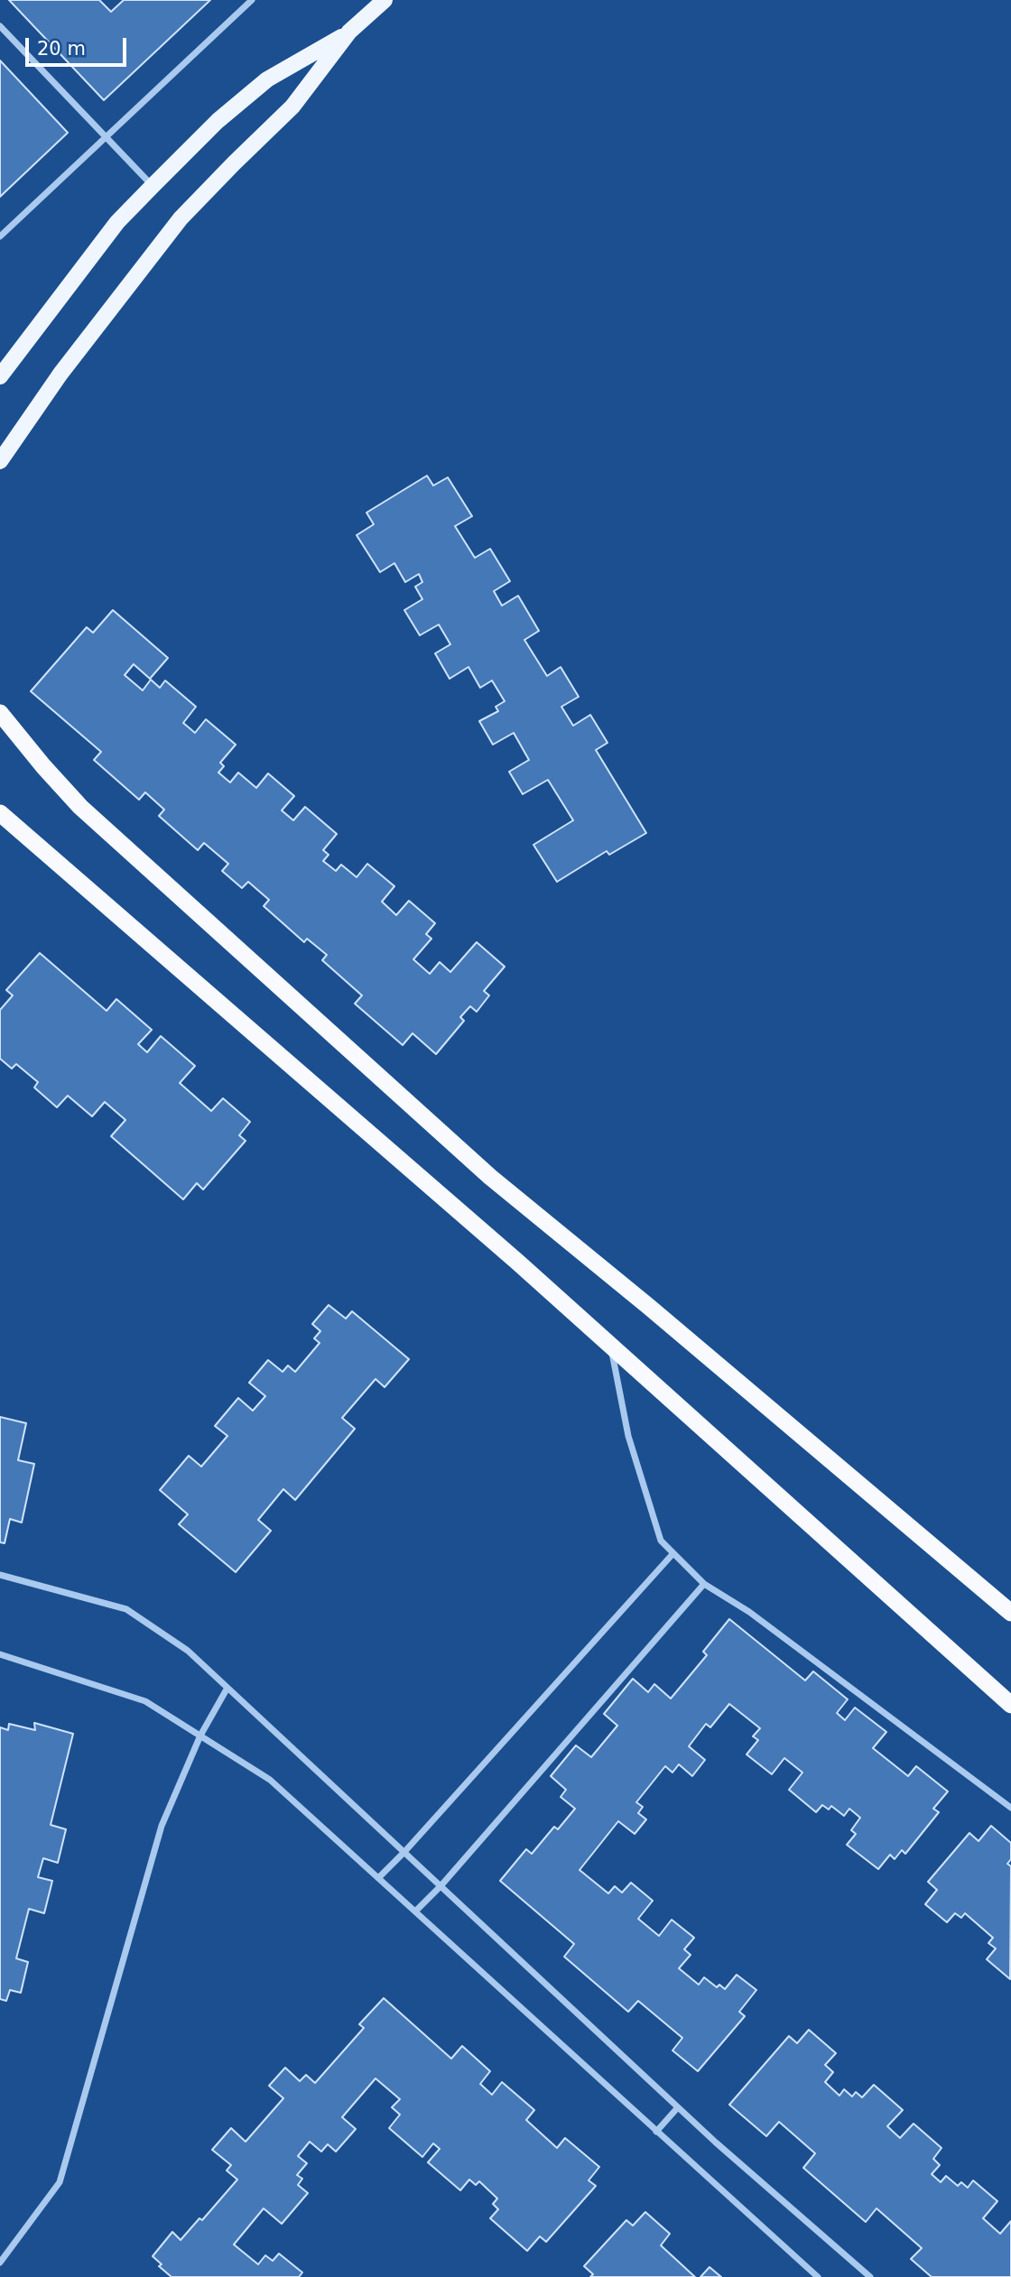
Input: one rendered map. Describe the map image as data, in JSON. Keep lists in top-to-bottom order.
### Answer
{
  "scale_bar": "20 m"
}
